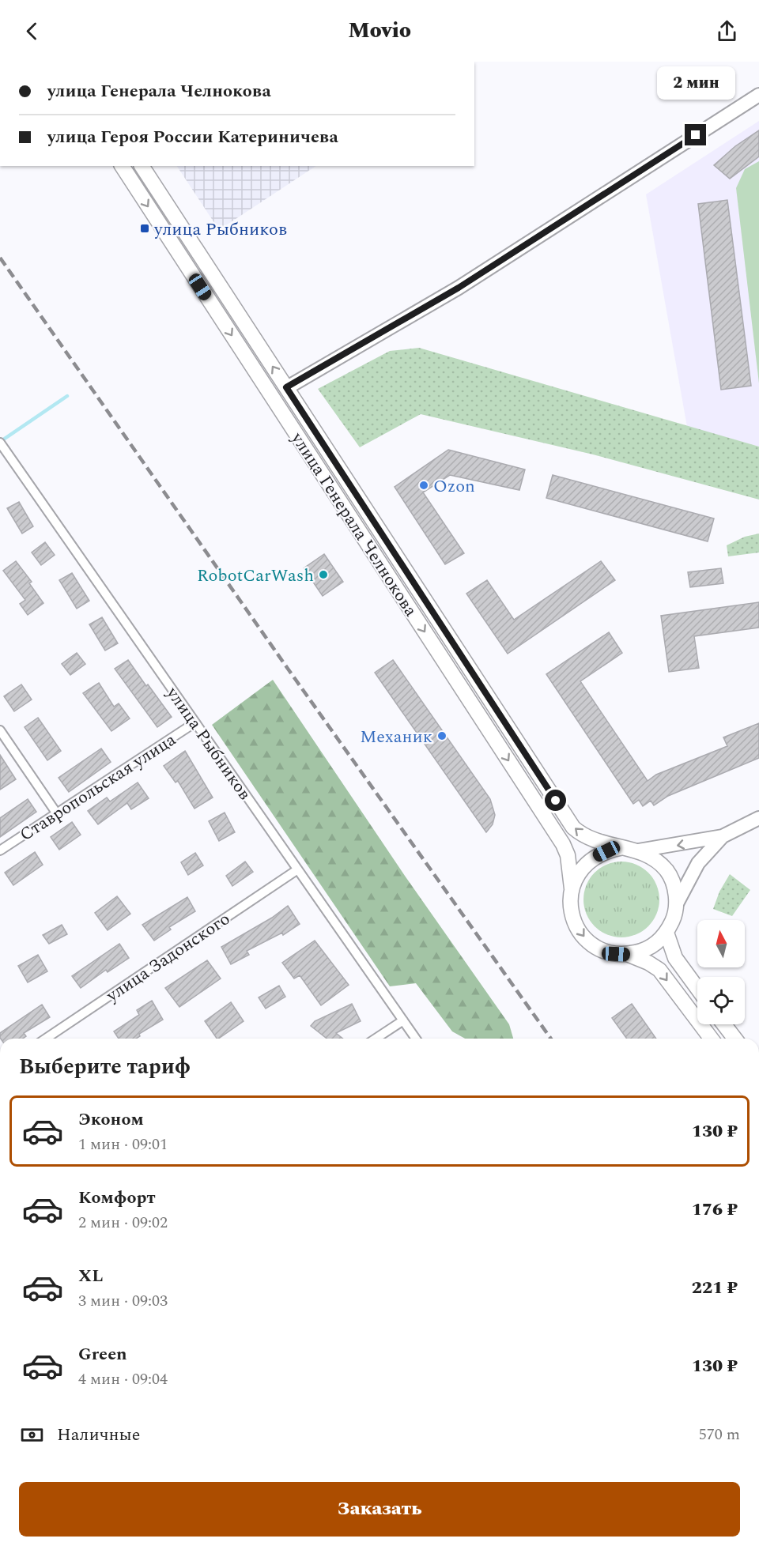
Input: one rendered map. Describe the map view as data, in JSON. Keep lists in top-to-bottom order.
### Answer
{
  "streets": {
    "main road": ["улица Генерала Челнокова"],
    "street": ["улица Рыбников", "Ставропольская улица", "улица Задонского"]
  },
  "crossings": [
    ["улица Рыбников", "Ставропольская улица"],
    ["улица Рыбников", "улица Задонского"]
  ],
  "places": {
    "transit": ["улица Рыбников"],
    "other": ["Ozon", "RobotCarWash", "Механик"]
  },
  "north": "top",
  "page": {
    "header": "Movio",
    "banner": ["улица Генерала Челнокова", "улица Героя России Катериничева"],
    "bubble": "2 мин",
    "heading": "Выберите тариф",
    "list": [
      {
        "name": "Эконом",
        "note": "1 мин · 09:01",
        "value": "130 ₽"
      },
      {
        "name": "Комфорт",
        "note": "2 мин · 09:02",
        "value": "176 ₽"
      },
      {
        "name": "XL",
        "note": "3 мин · 09:03",
        "value": "221 ₽"
      },
      {
        "name": "Green",
        "note": "4 мин · 09:04",
        "value": "130 ₽"
      }
    ],
    "pay": ["Наличные", "570 m"],
    "buttons": "Заказать"
  }
}
